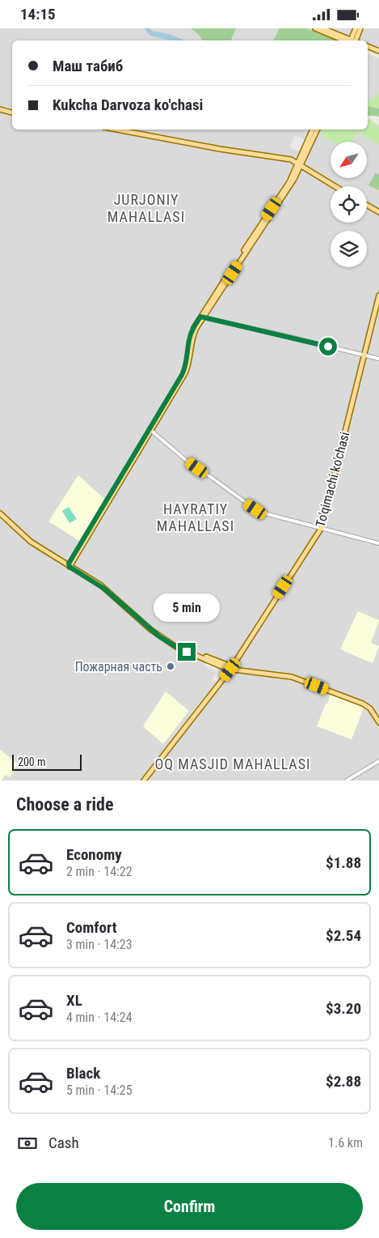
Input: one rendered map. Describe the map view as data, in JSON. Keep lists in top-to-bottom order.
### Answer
{
  "streets": {
    "main road": ["To'qimachi ko'chasi"]
  },
  "districts": ["JURJONIY MAHALLASI", "HAYRATIY MAHALLASI", "OQ MASJID MAHALLASI"],
  "places": ["Пожарная часть"],
  "scale_bar": "200 m",
  "north": "bottom left",
  "page": {
    "status": "14:15",
    "banner": ["Маш табиб", "Kukcha Darvoza ko'chasi"],
    "bubble": "5 min",
    "scale": "200 m",
    "heading": "Choose a ride",
    "list": [
      {
        "name": "Economy",
        "note": "2 min · 14:22",
        "value": "$1.88"
      },
      {
        "name": "Comfort",
        "note": "3 min · 14:23",
        "value": "$2.54"
      },
      {
        "name": "XL",
        "note": "4 min · 14:24",
        "value": "$3.20"
      },
      {
        "name": "Black",
        "note": "5 min · 14:25",
        "value": "$2.88"
      }
    ],
    "pay": ["Cash", "1.6 km"],
    "buttons": "Confirm"
  }
}
